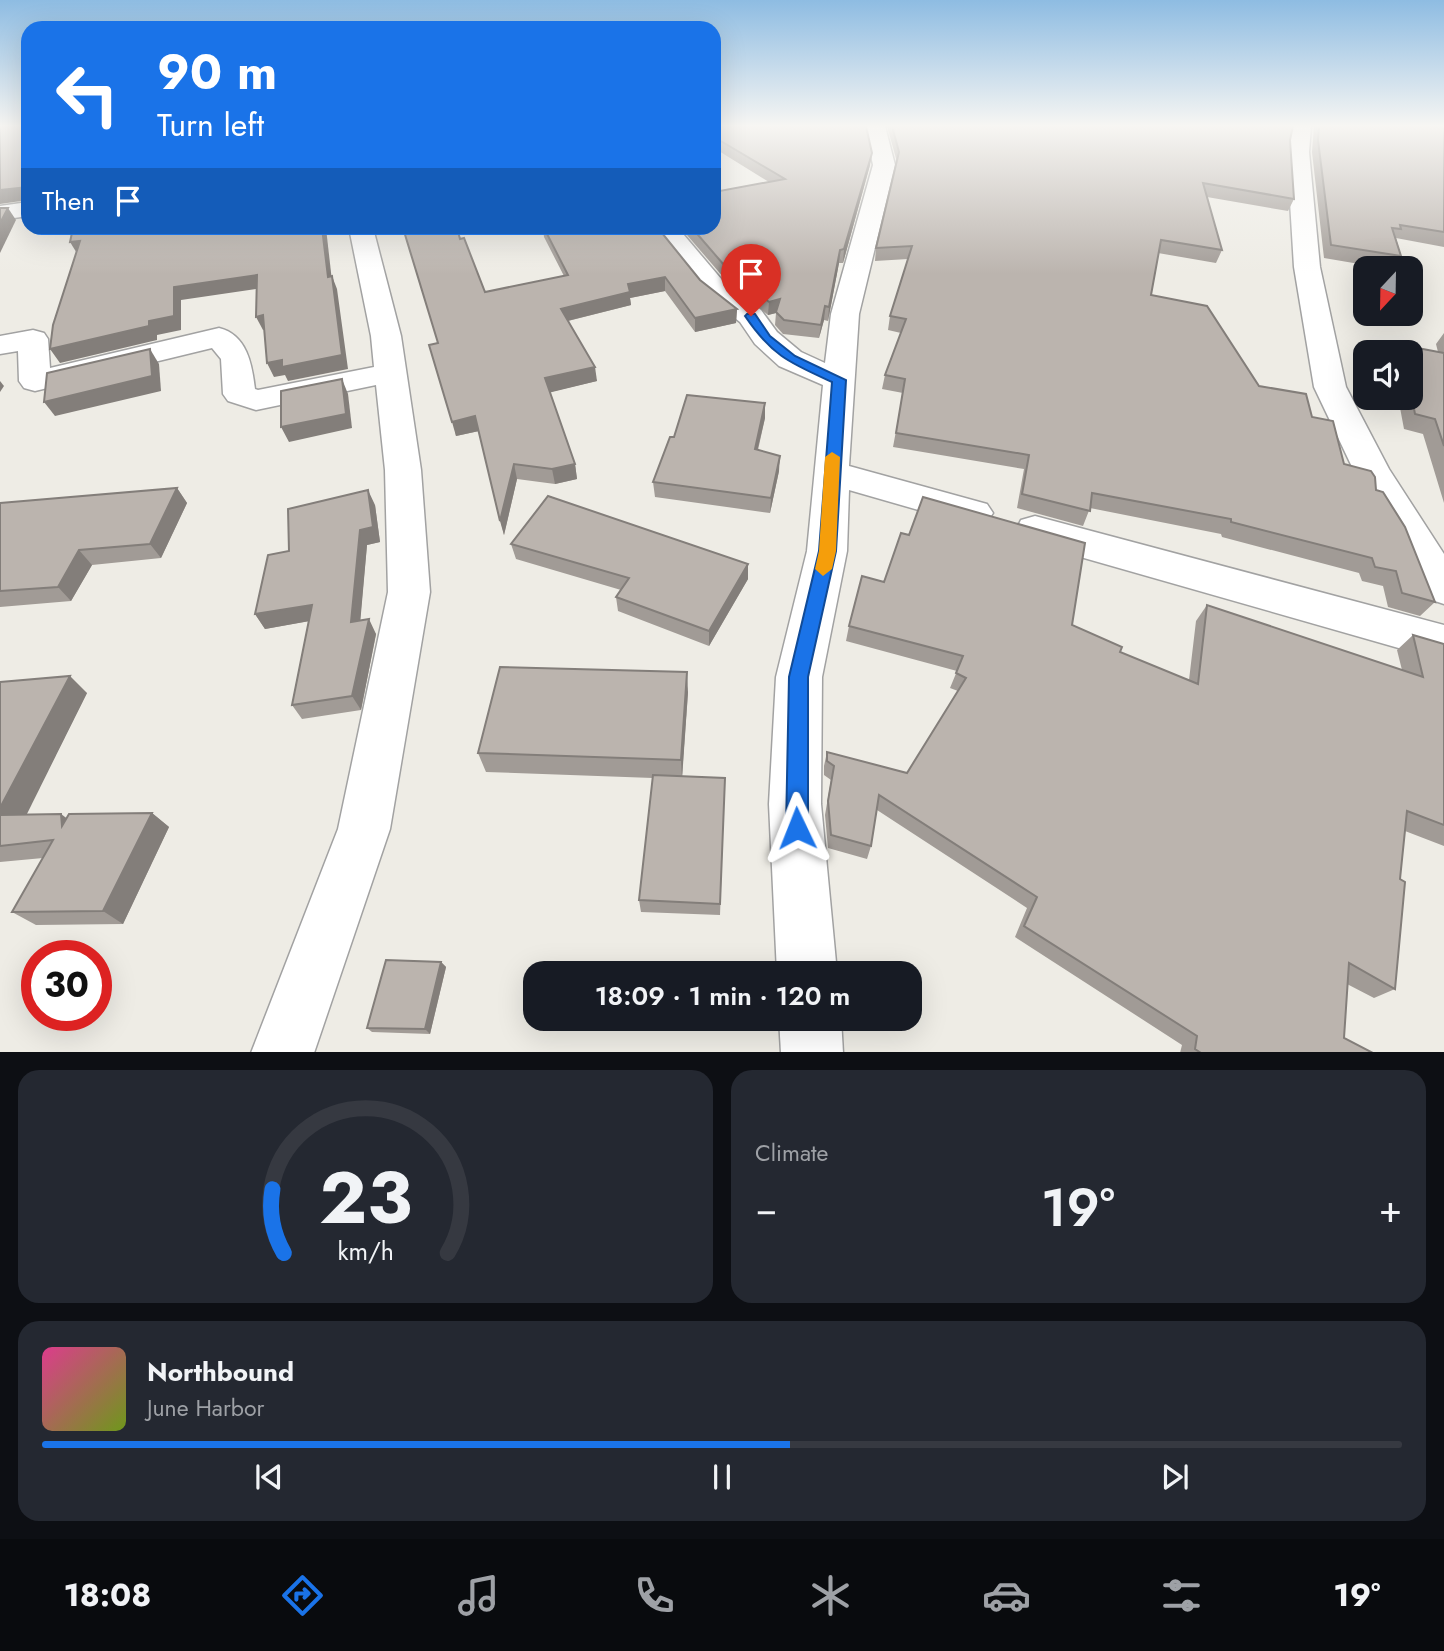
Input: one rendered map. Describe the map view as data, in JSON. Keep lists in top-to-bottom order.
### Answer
{
  "north": "bottom",
  "page": {
    "turn": ["90 m", "Turn left"],
    "then": "Then",
    "limit": "30",
    "trip": "18:09 · 1 min · 120 m",
    "tile": "Climate",
    "heat": ["−", "19°", "+"],
    "song": ["Northbound", "June Harbor"],
    "tabs": ["18:08", "19°"],
    "gauge": ["23", "km/h"]
  }
}
